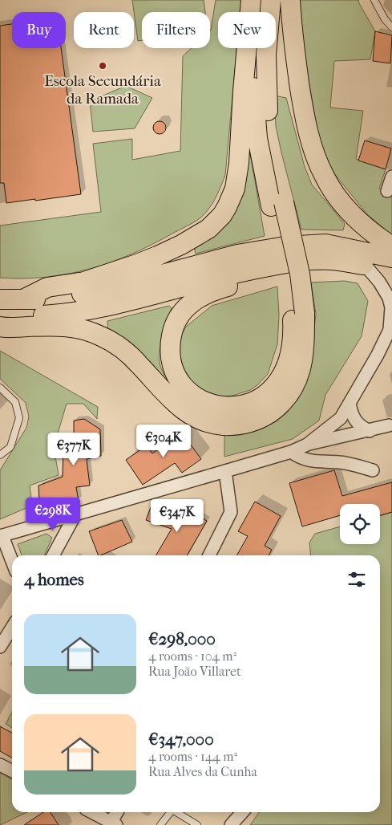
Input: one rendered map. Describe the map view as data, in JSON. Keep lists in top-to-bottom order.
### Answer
{
  "places": ["Escola Secundária da Ramada"],
  "page": {
    "chip": [
      "Buy",
      "Rent",
      "Filters",
      "New"
    ],
    "price": [
      "€304K",
      "€377K",
      "€298K",
      "€347K"
    ],
    "heading": "4 homes",
    "list": [
      {
        "name": "€298,000",
        "note": "4 rooms · 104 m² · Rua João Villaret"
      },
      {
        "name": "€347,000",
        "note": "4 rooms · 144 m² · Rua Alves da Cunha"
      }
    ]
  }
}
